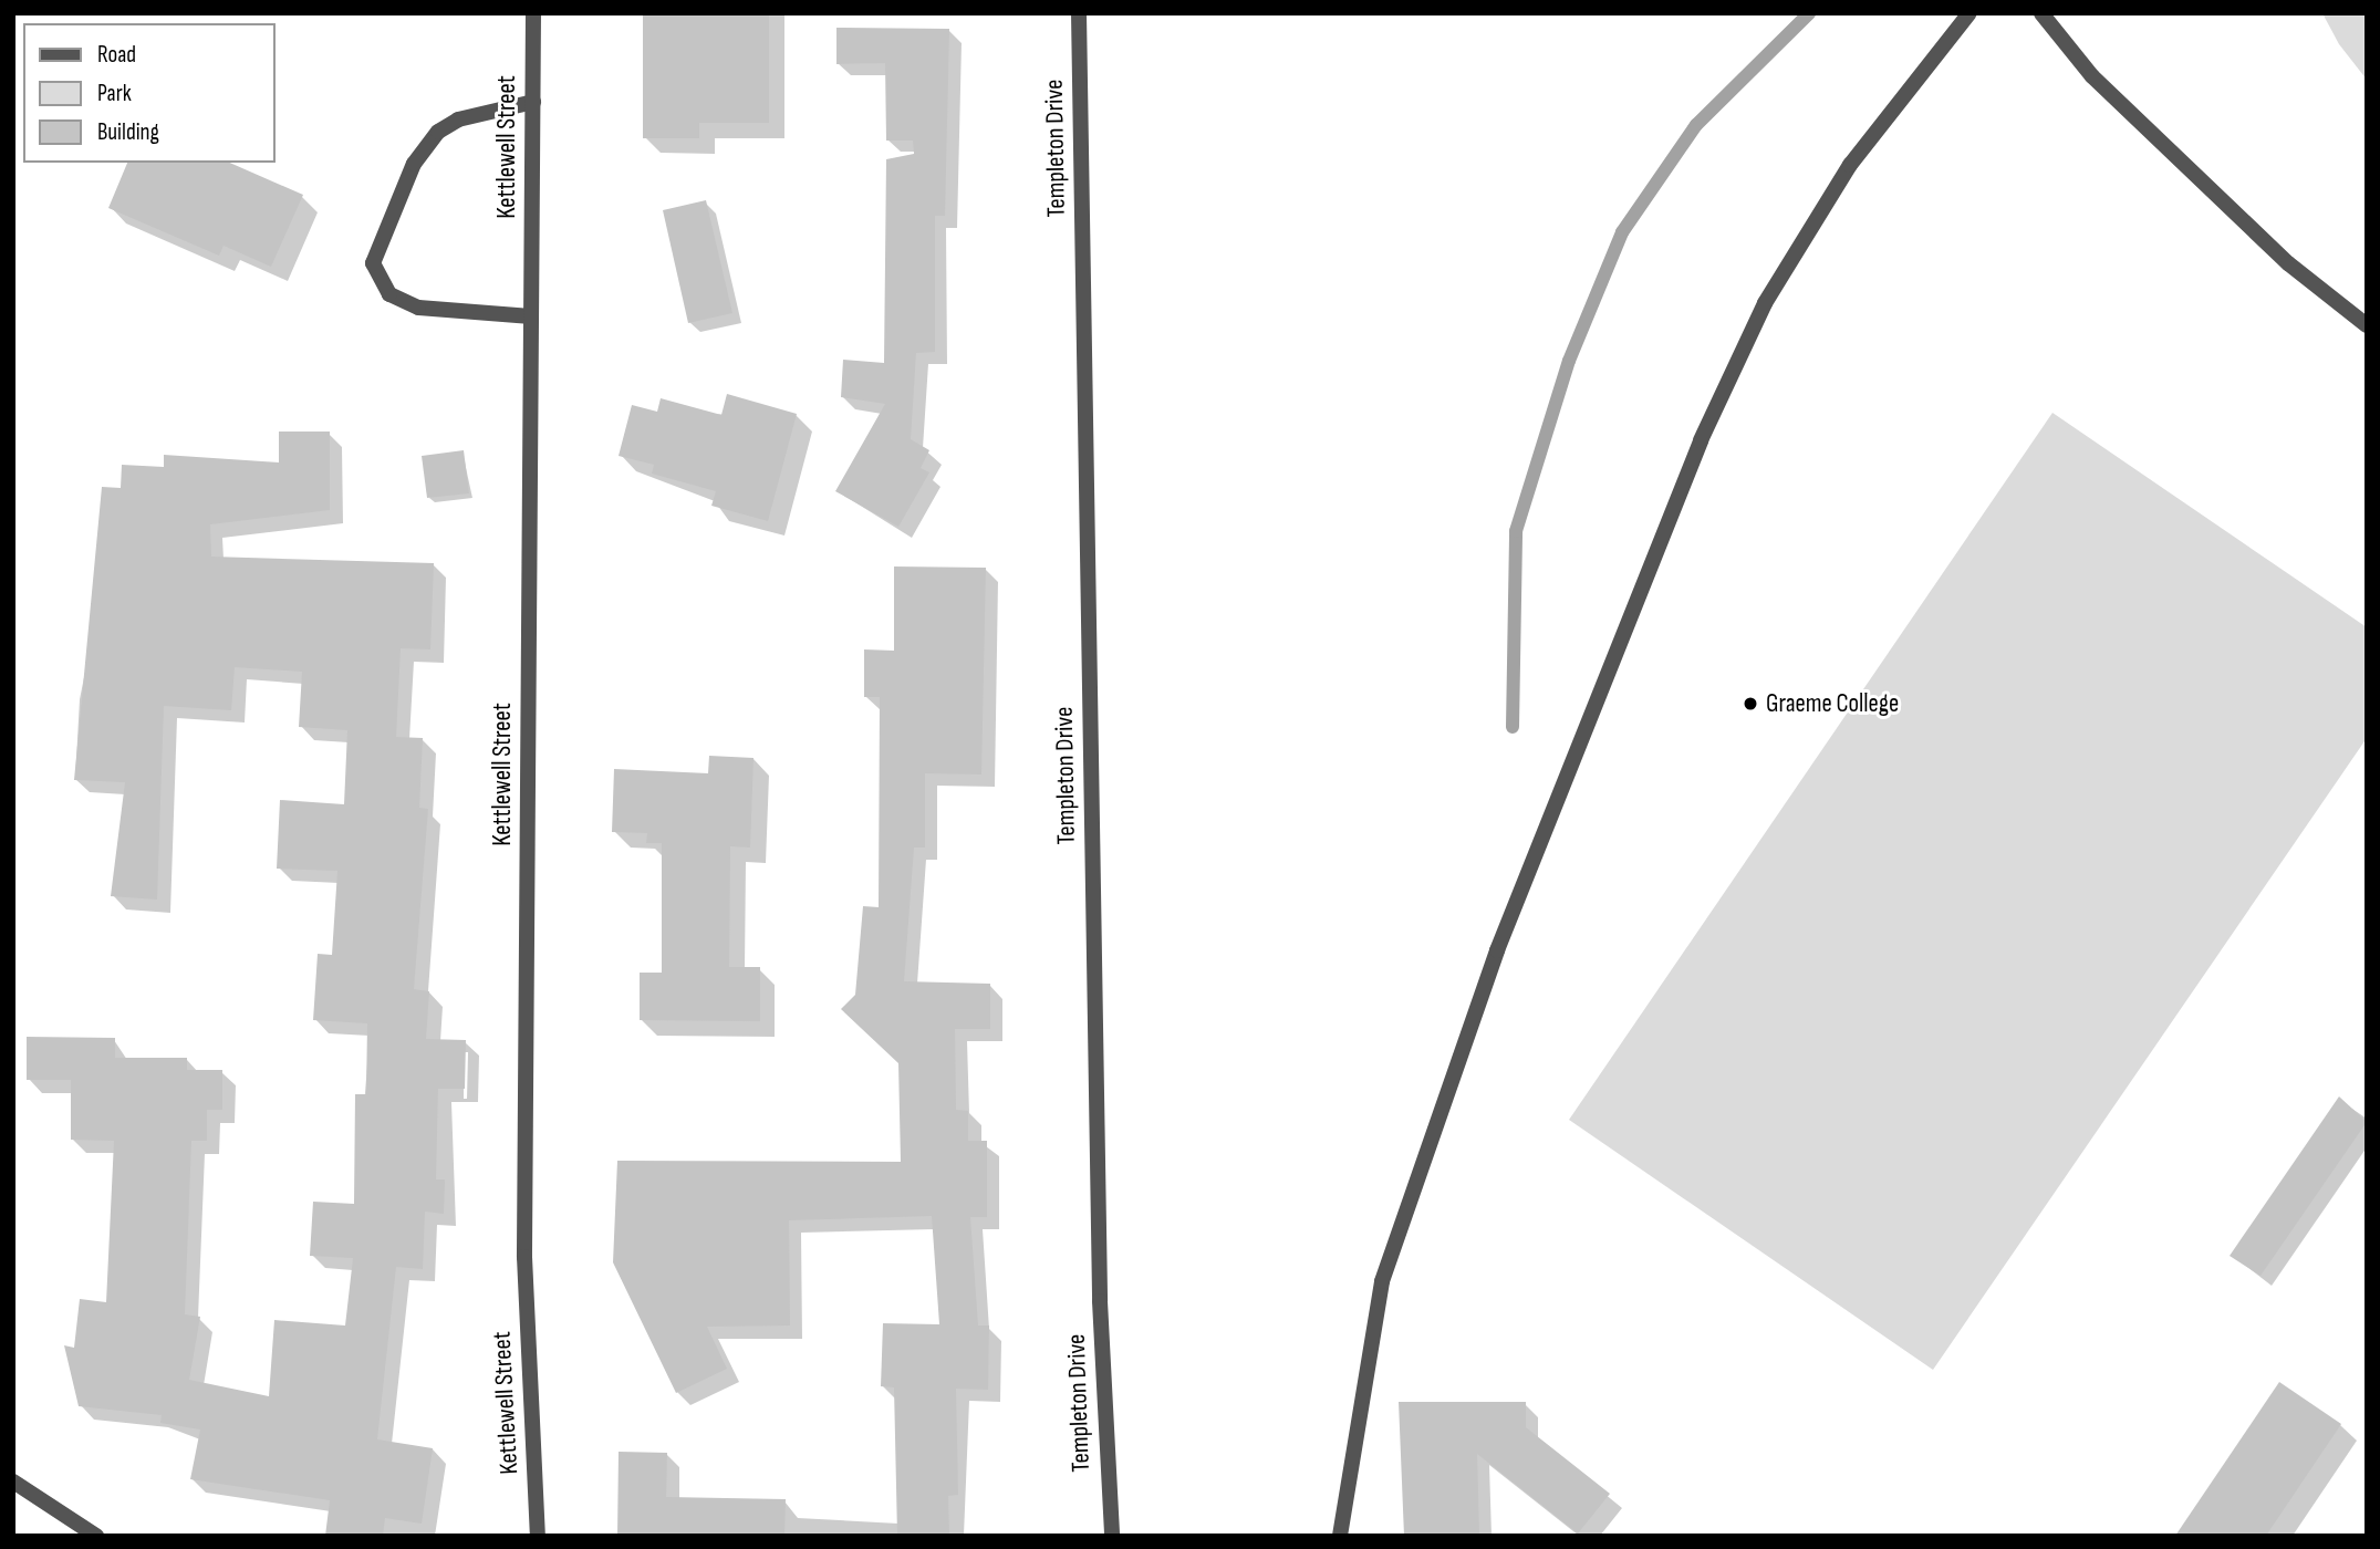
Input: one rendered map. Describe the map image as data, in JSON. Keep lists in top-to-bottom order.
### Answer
{
  "streets": {
    "street": ["Kettlewell Street", "Templeton Drive"]
  },
  "places": ["Graeme College"],
  "legend": ["Road", "Park", "Building"]
}
